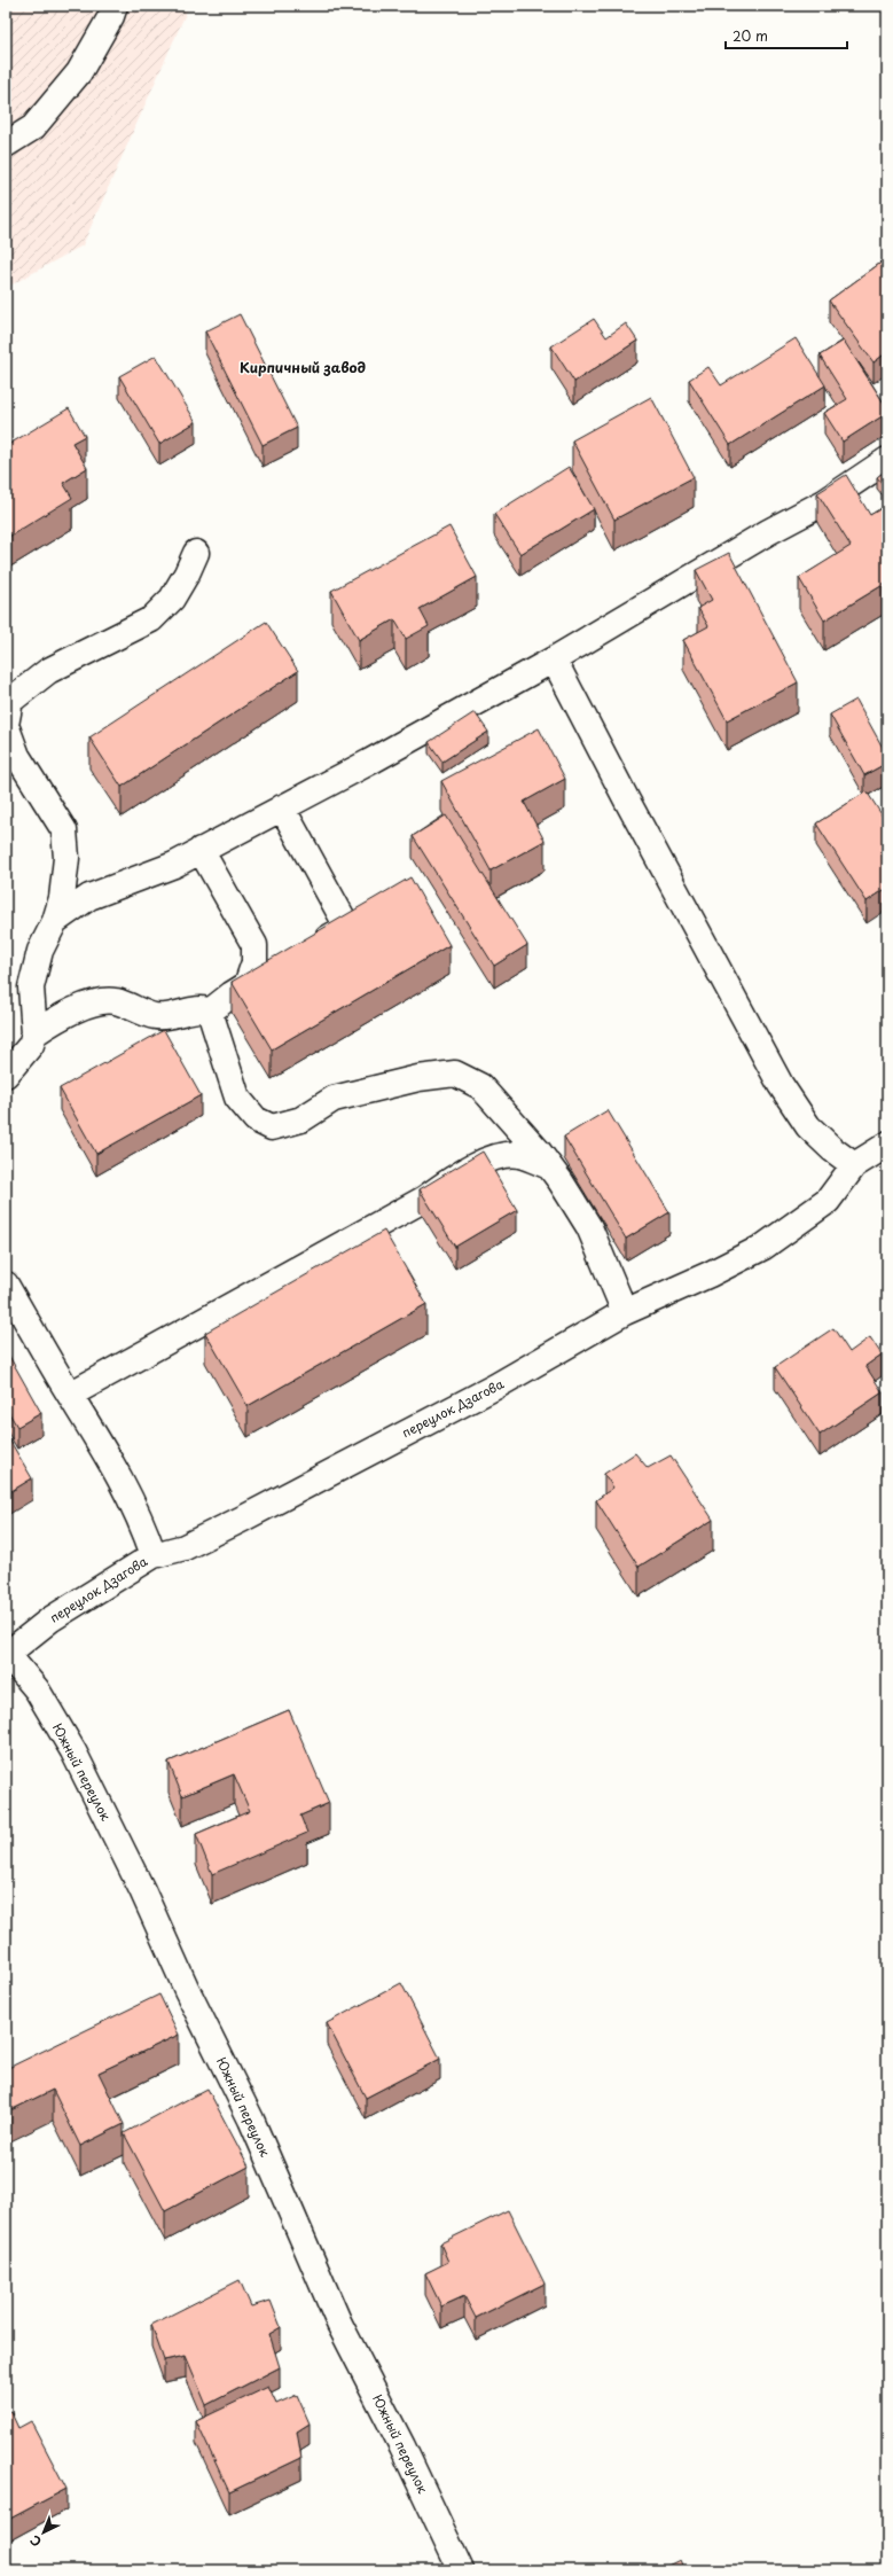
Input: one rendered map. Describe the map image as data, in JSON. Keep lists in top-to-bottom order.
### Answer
{
  "streets": {
    "street": ["переулок Дзагова", "Южный переулок"]
  },
  "crossings": [
    ["переулок Дзагова", "Южный переулок"]
  ],
  "districts": ["Кирпичный завод"],
  "scale_bar": "20 m",
  "north": "bottom left"
}
